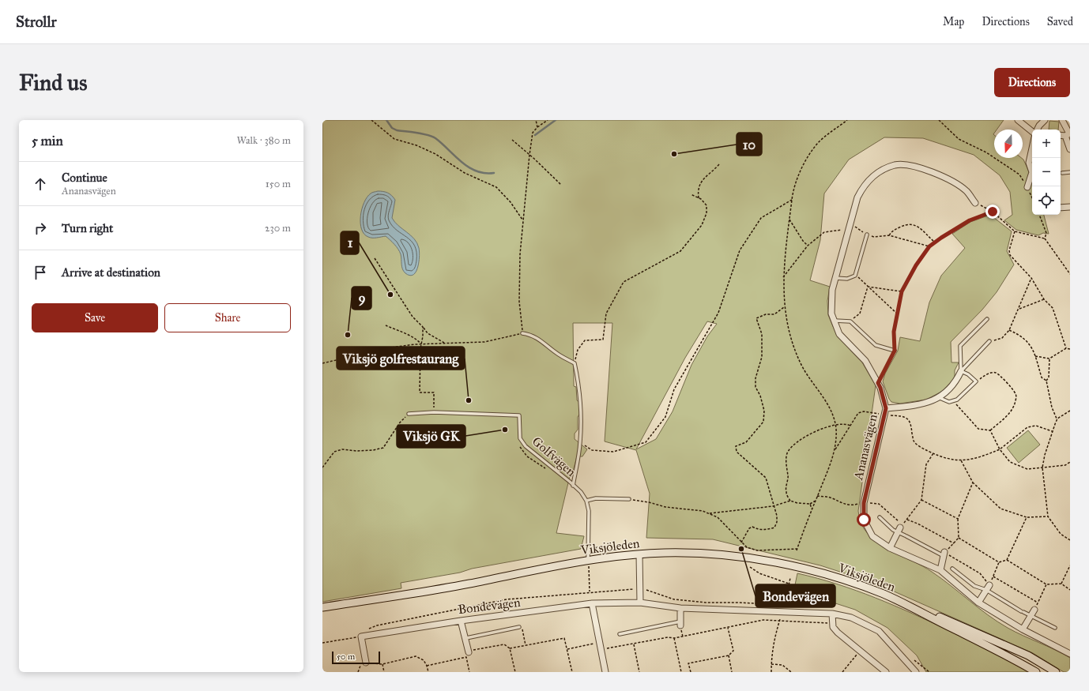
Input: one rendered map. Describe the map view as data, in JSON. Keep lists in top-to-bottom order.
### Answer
{
  "streets": {
    "main road": ["Viksjöleden"],
    "street": ["Ananasvägen", "Bondevägen"],
    "lane": ["Golfvägen"]
  },
  "places": [
    "10",
    "1",
    "9",
    "Viksjö golfrestaurang",
    "Viksjö GK",
    "Bondevägen"
  ],
  "scale_bar": "50 m",
  "north": "bottom",
  "page": {
    "header": "Strollr",
    "nav": ["Map", "Directions", "Saved"],
    "buttons": [
      "Directions",
      ["Save", "Share"]
    ],
    "title": "Find us",
    "heading": ["5 min", "Walk · 380 m"],
    "map_buttons": ["+", "−"],
    "list": [
      ["Continue", "Ananasvägen", "150 m"],
      ["Turn right", "230 m"],
      "Arrive at destination"
    ],
    "scale": "50 m"
  }
}
